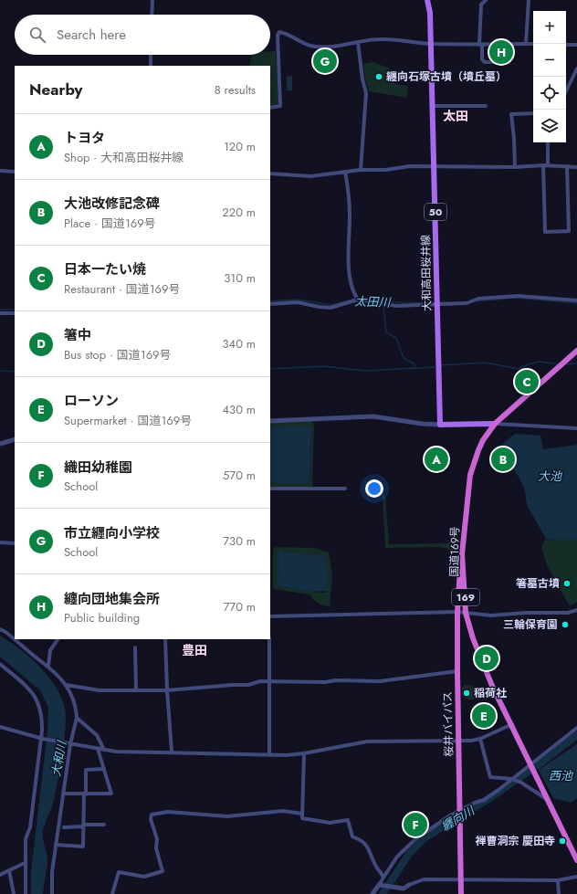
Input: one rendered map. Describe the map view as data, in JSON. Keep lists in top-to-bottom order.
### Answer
{
  "streets": {
    "highway": ["国道169号", "169", "桜井バイパス"],
    "main road": ["50", "大和高田桜井線"]
  },
  "crossings": [
    ["国道169号", "桜井バイパス"]
  ],
  "districts": ["太田", "豊田"],
  "water": [
    "太田川",
    "大池",
    "大和川",
    "西池",
    "纒向川"
  ],
  "places": [
    "纏向石塚古墳（墳丘墓）",
    "箸墓古墳",
    "三輪保育園",
    "稲荷社",
    "禅曹洞宗 慶田寺"
  ],
  "page": {
    "map_buttons": ["+", "−"],
    "search": "Search here",
    "pins": [
      "H",
      "G",
      "C",
      "A",
      "B",
      "D",
      "E",
      "F"
    ],
    "heading": ["Nearby", "8 results"],
    "list": [
      {
        "mark": "A",
        "name": "トヨタ",
        "note": "Shop · 大和高田桜井線",
        "value": "120 m"
      },
      {
        "mark": "B",
        "name": "大池改修記念碑",
        "note": "Place · 国道169号",
        "value": "220 m"
      },
      {
        "mark": "C",
        "name": "日本一たい焼",
        "note": "Restaurant · 国道169号",
        "value": "310 m"
      },
      {
        "mark": "D",
        "name": "箸中",
        "note": "Bus stop · 国道169号",
        "value": "340 m"
      },
      {
        "mark": "E",
        "name": "ローソン",
        "note": "Supermarket · 国道169号",
        "value": "430 m"
      },
      {
        "mark": "F",
        "name": "織田幼稚園",
        "note": "School",
        "value": "570 m"
      },
      {
        "mark": "G",
        "name": "市立纒向小学校",
        "note": "School",
        "value": "730 m"
      },
      {
        "mark": "H",
        "name": "纏向団地集会所",
        "note": "Public building",
        "value": "770 m"
      }
    ]
  }
}
